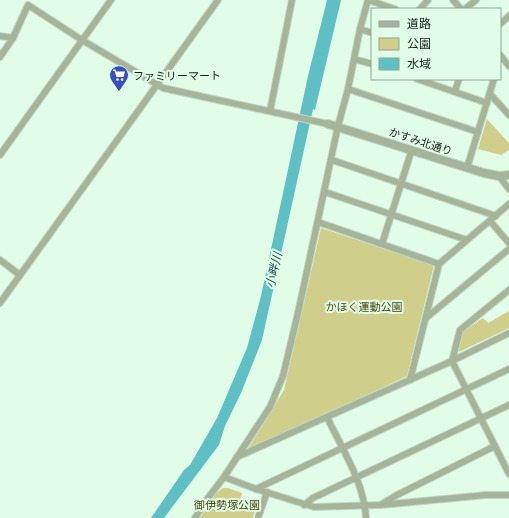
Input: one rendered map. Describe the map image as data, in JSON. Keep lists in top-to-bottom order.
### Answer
{
  "streets": {
    "street": ["かすみ北通り"]
  },
  "water": ["小畔川"],
  "parks": ["かほく運動公園", "御伊勢塚公園"],
  "places": {
    "supermarket": ["ファミリーマート"]
  },
  "legend": ["道路", "公園", "水域"]
}
